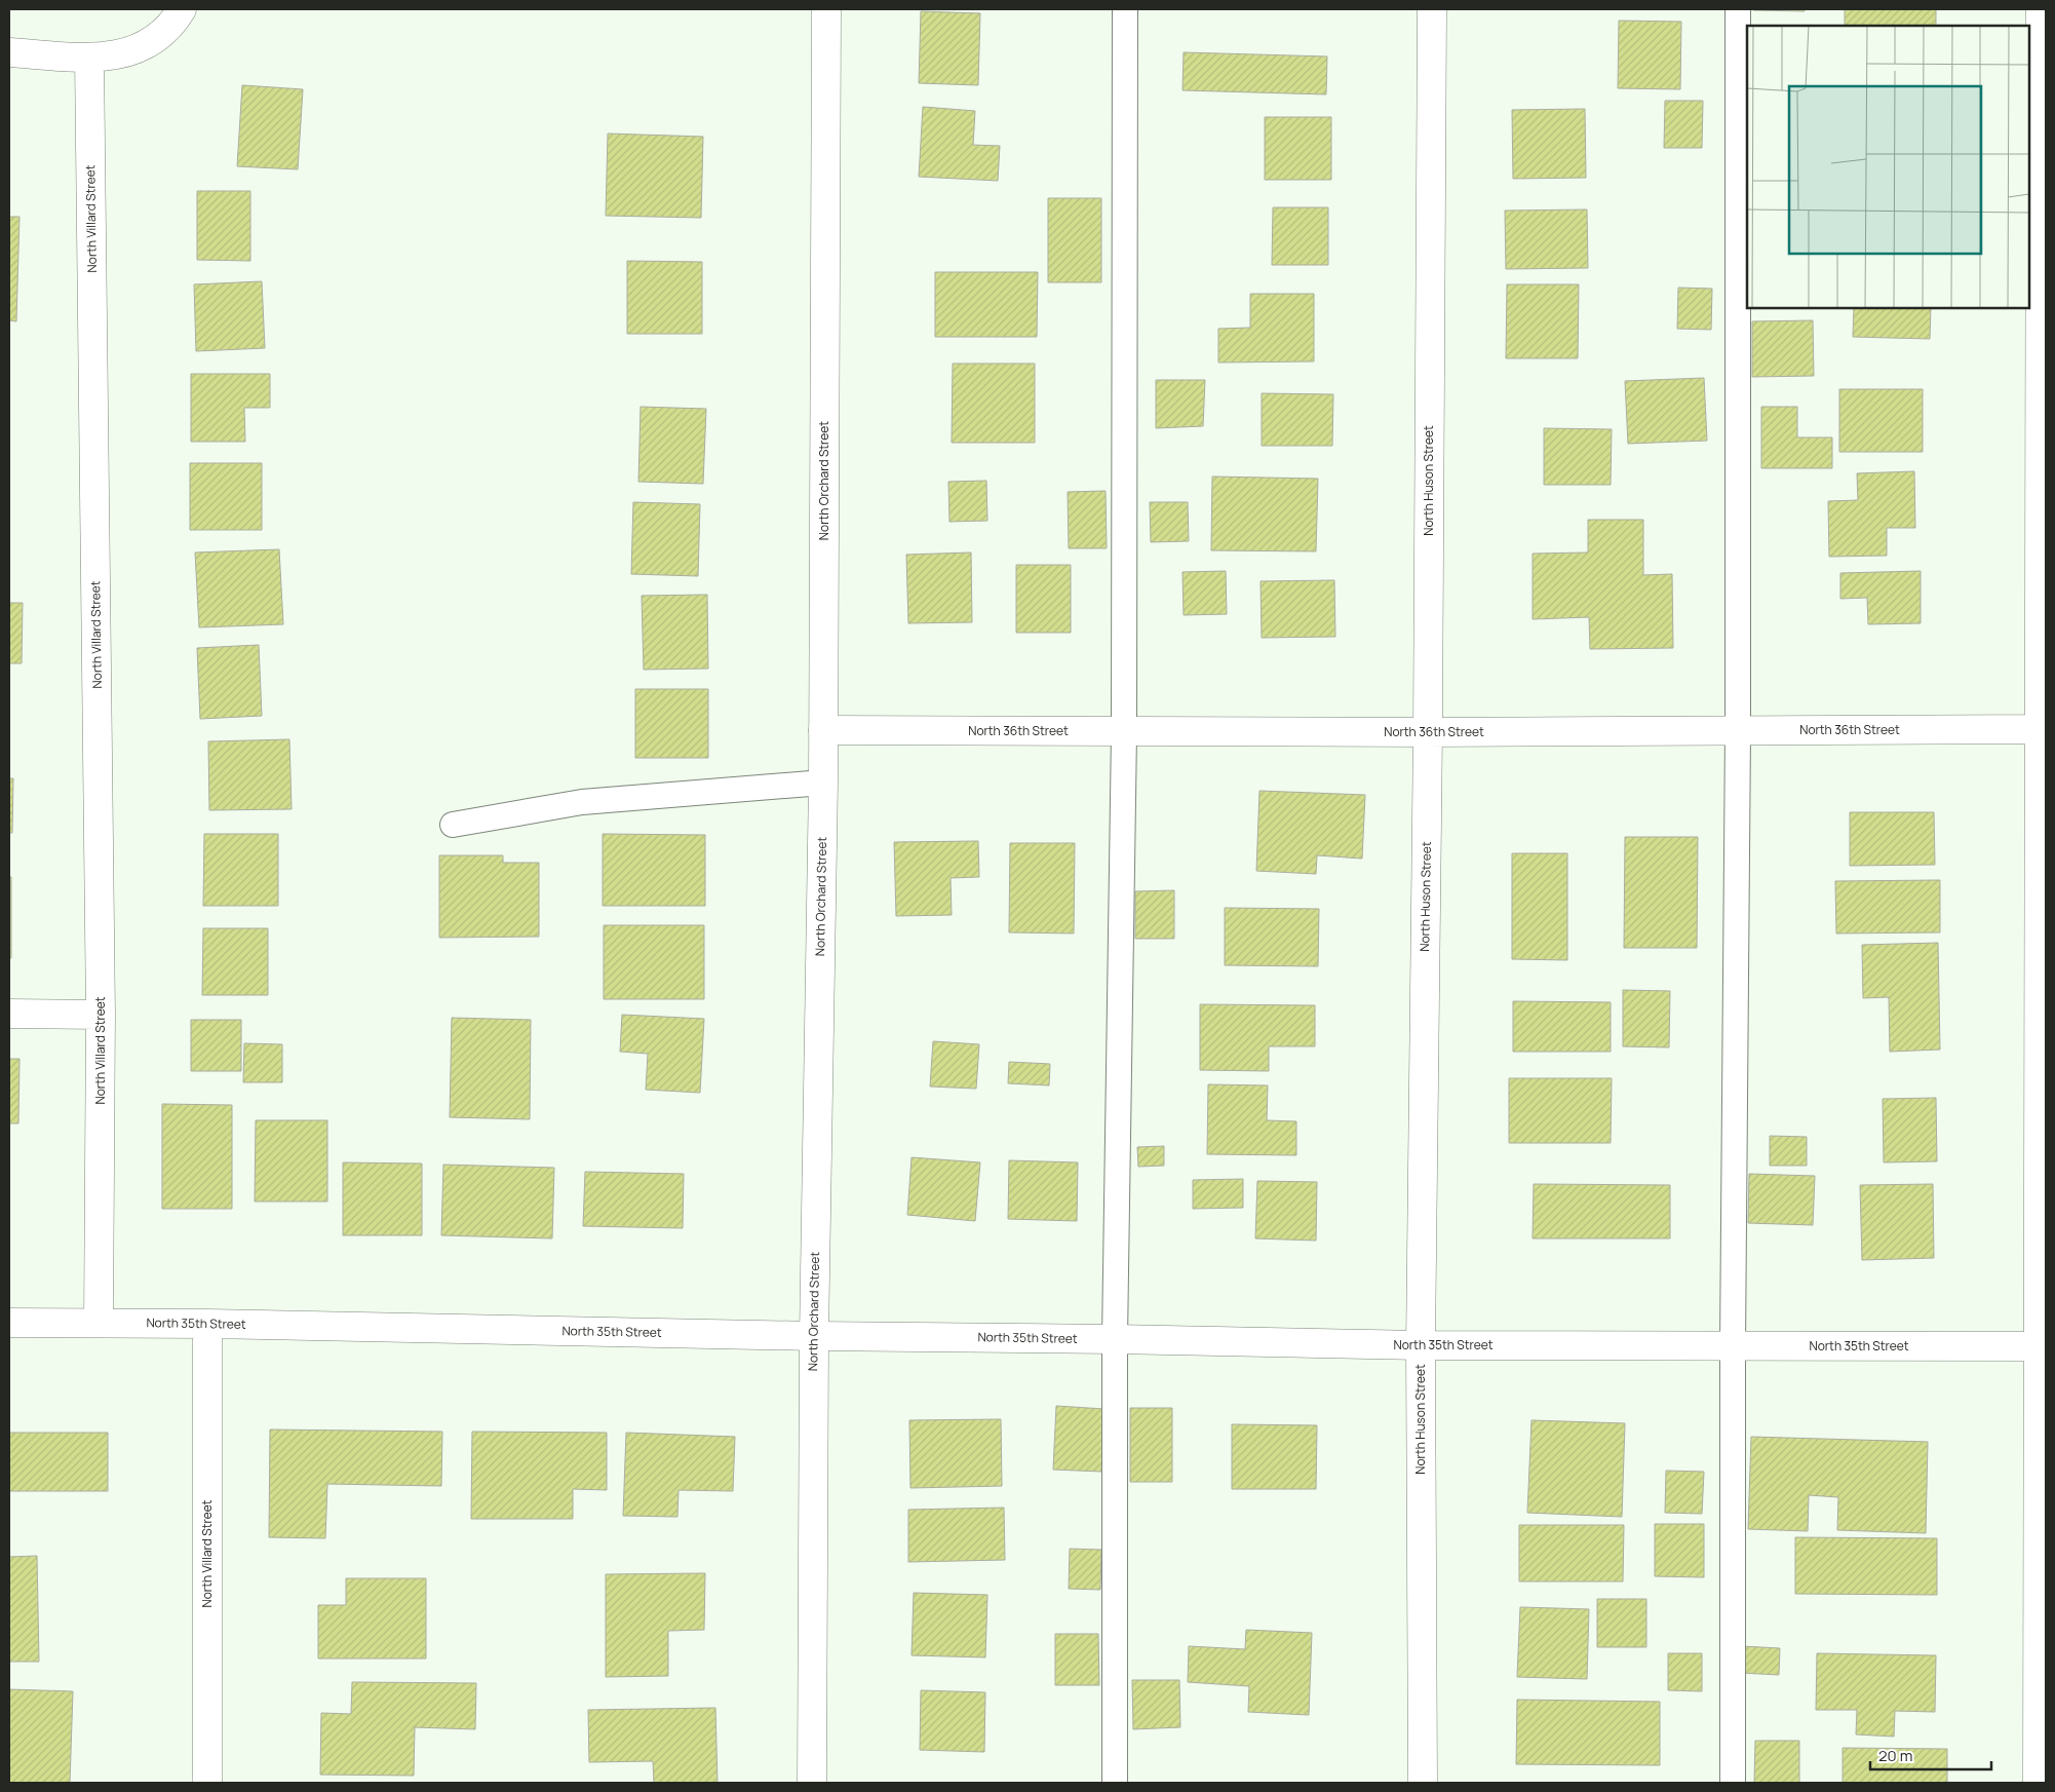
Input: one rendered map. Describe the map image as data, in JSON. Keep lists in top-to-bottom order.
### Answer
{
  "streets": {
    "street": [
      "North Villard Street",
      "North Orchard Street",
      "North Huson Street",
      "North 36th Street",
      "North 35th Street"
    ]
  },
  "crossings": [
    ["North Villard Street", "North 35th Street"],
    ["North Orchard Street", "North 36th Street"],
    ["North Orchard Street", "North 35th Street"],
    ["North Huson Street", "North 36th Street"],
    ["North Huson Street", "North 35th Street"]
  ],
  "scale_bar": "20 m"
}
